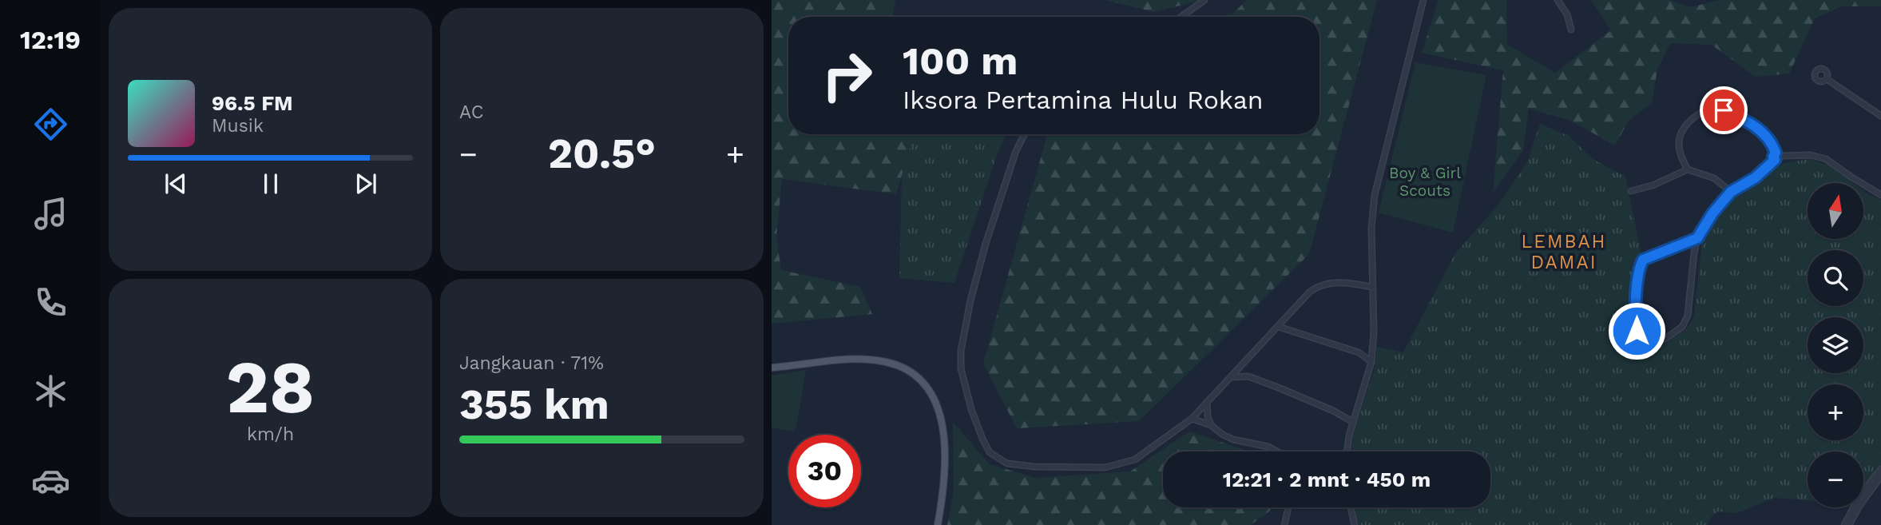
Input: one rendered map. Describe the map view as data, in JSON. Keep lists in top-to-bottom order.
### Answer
{
  "districts": ["LEMBAH DAMAI"],
  "parks": ["Boy & Girl Scouts"],
  "north": "top",
  "page": {
    "tabs": "12:19",
    "tile": [
      "AC",
      ["28", "km/h"],
      ["Jangkauan · 71%", "355 km"]
    ],
    "turn": ["100 m", "Iksora Pertamina Hulu Rokan"],
    "song": ["96.5 FM", "Musik"],
    "heat": ["−", "20.5°", "+"],
    "map_buttons": ["+", "−"],
    "limit": "30",
    "trip": "12:21 · 2 mnt · 450 m"
  }
}
